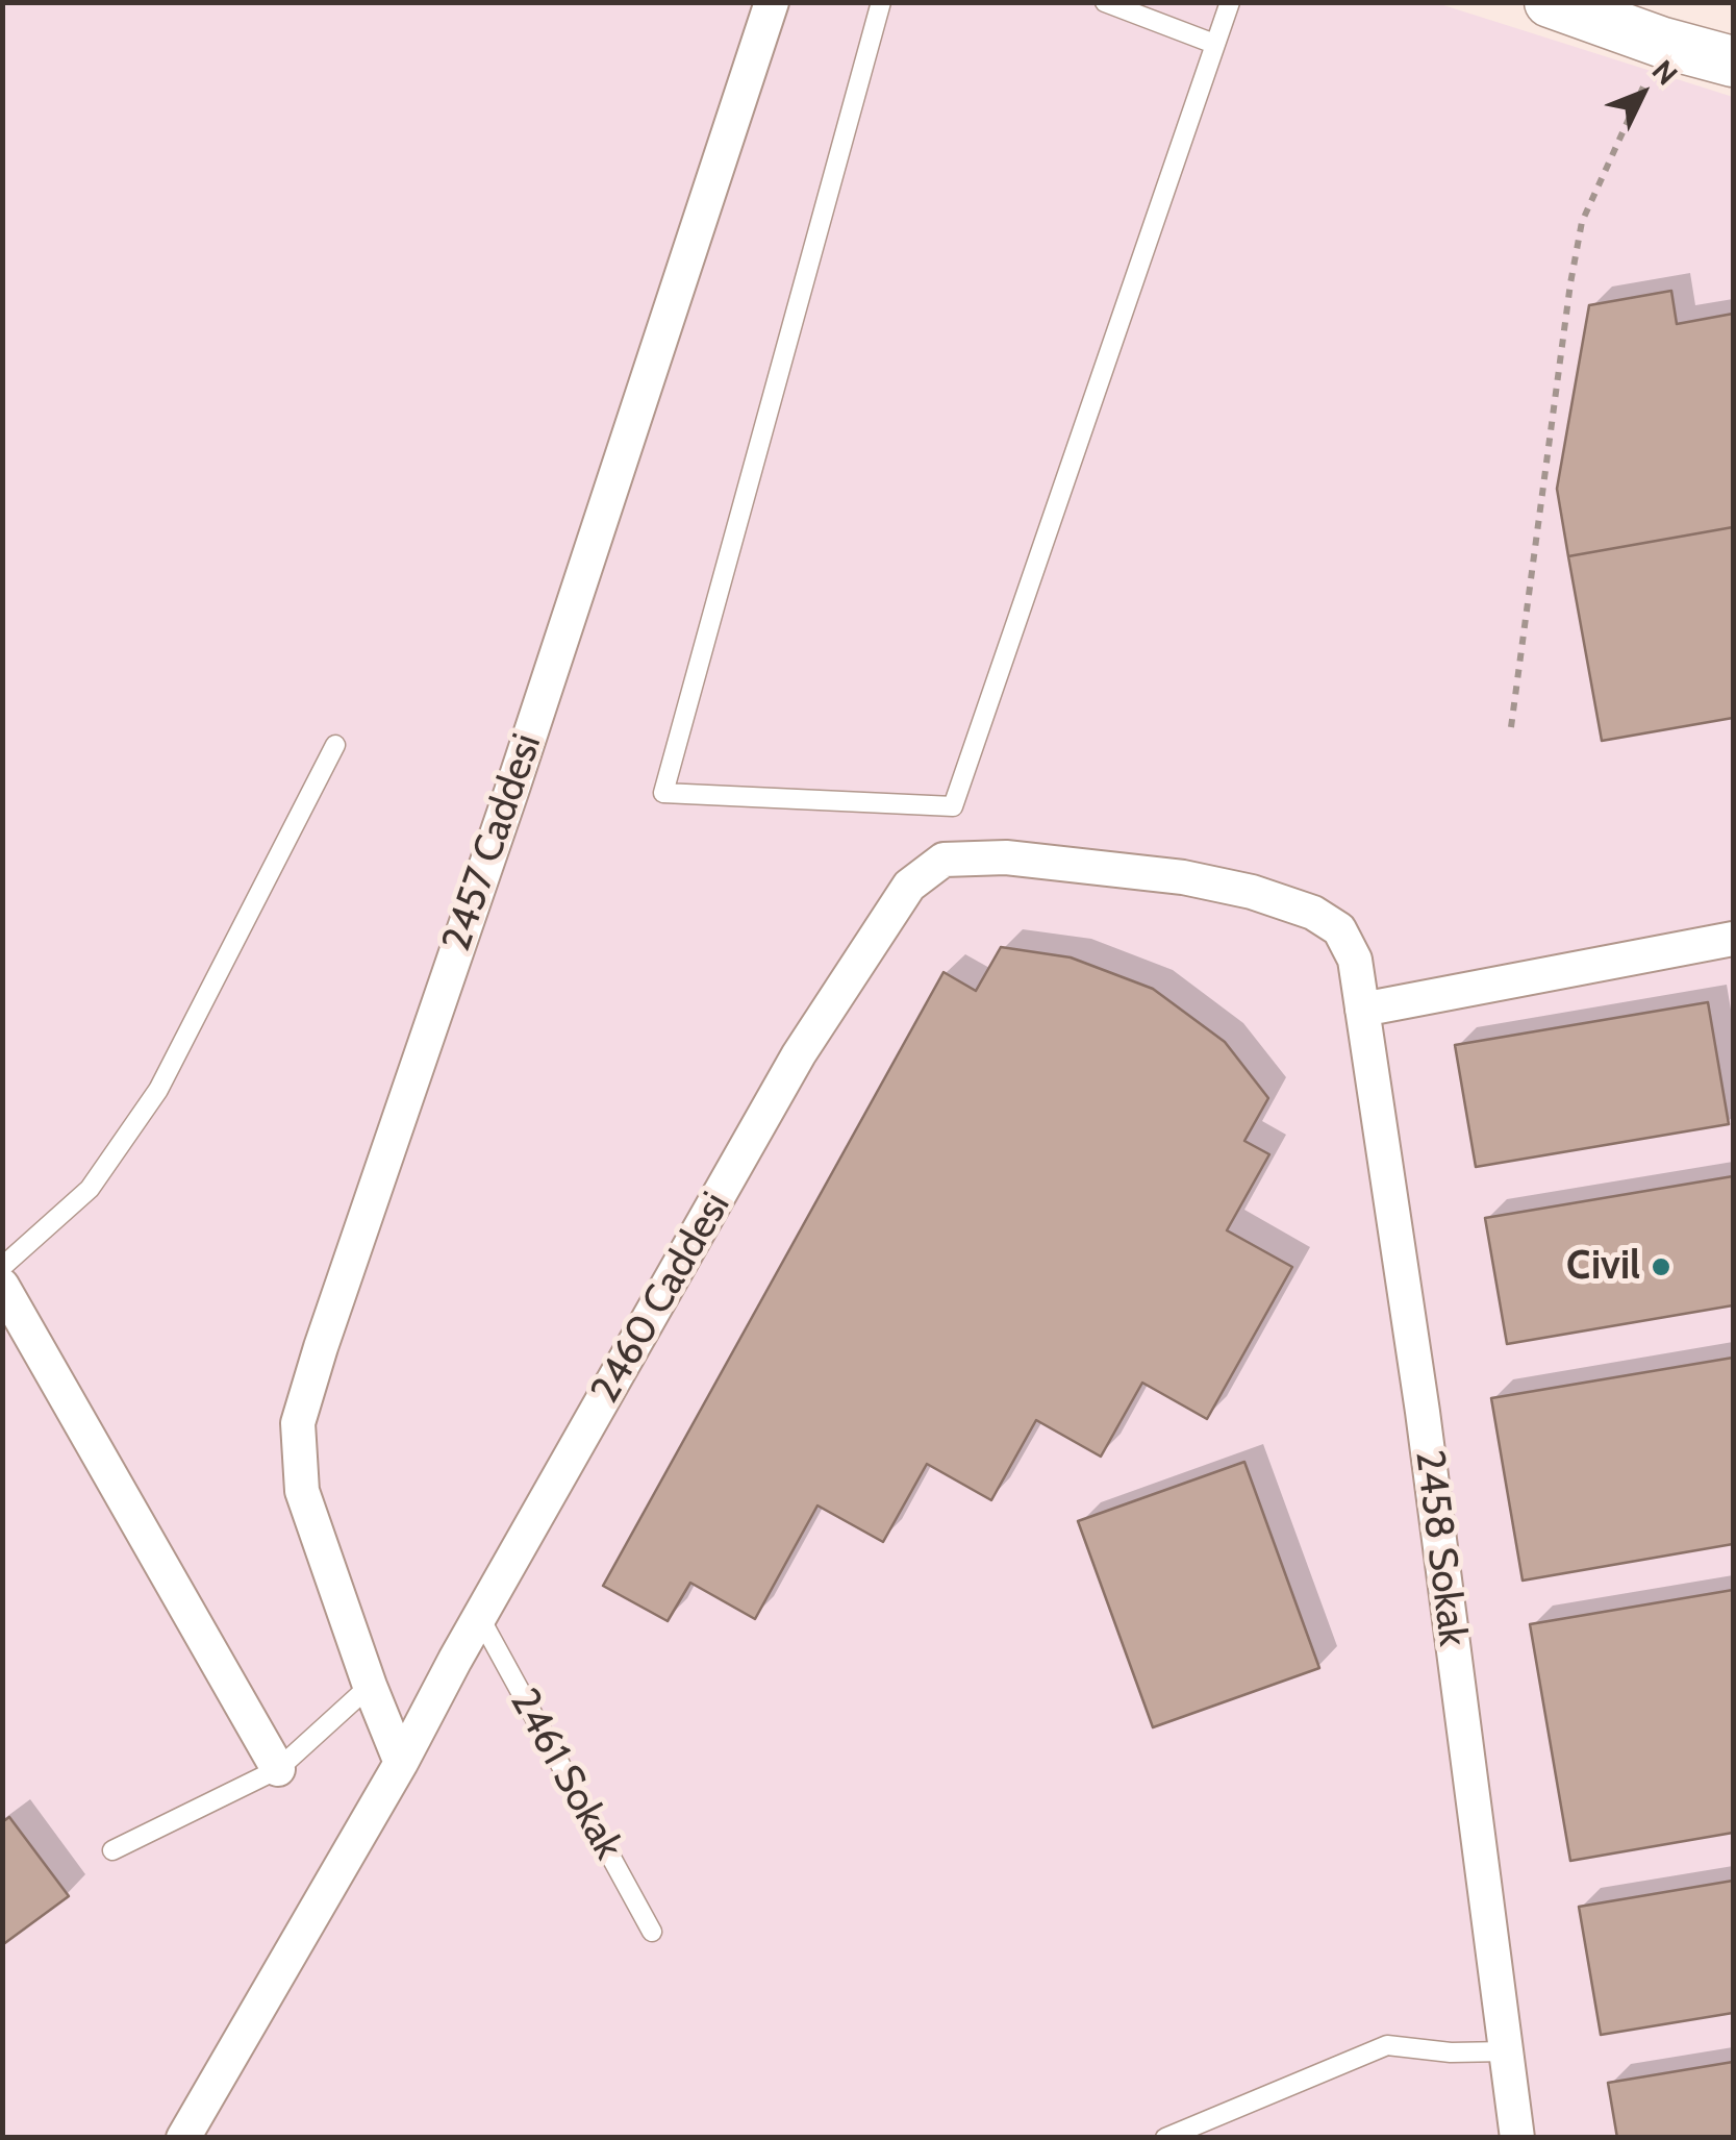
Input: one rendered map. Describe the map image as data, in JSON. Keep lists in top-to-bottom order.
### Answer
{
  "streets": {
    "street": ["2457 Caddesi", "2460 Caddesi", "2458 Sokak"],
    "lane": ["2461 Sokak"]
  },
  "crossings": [
    ["2457 Caddesi", "2460 Caddesi"],
    ["2460 Caddesi", "2458 Sokak"],
    ["2460 Caddesi", "2461 Sokak"]
  ],
  "places": ["Civil"],
  "north": "top right"
}
